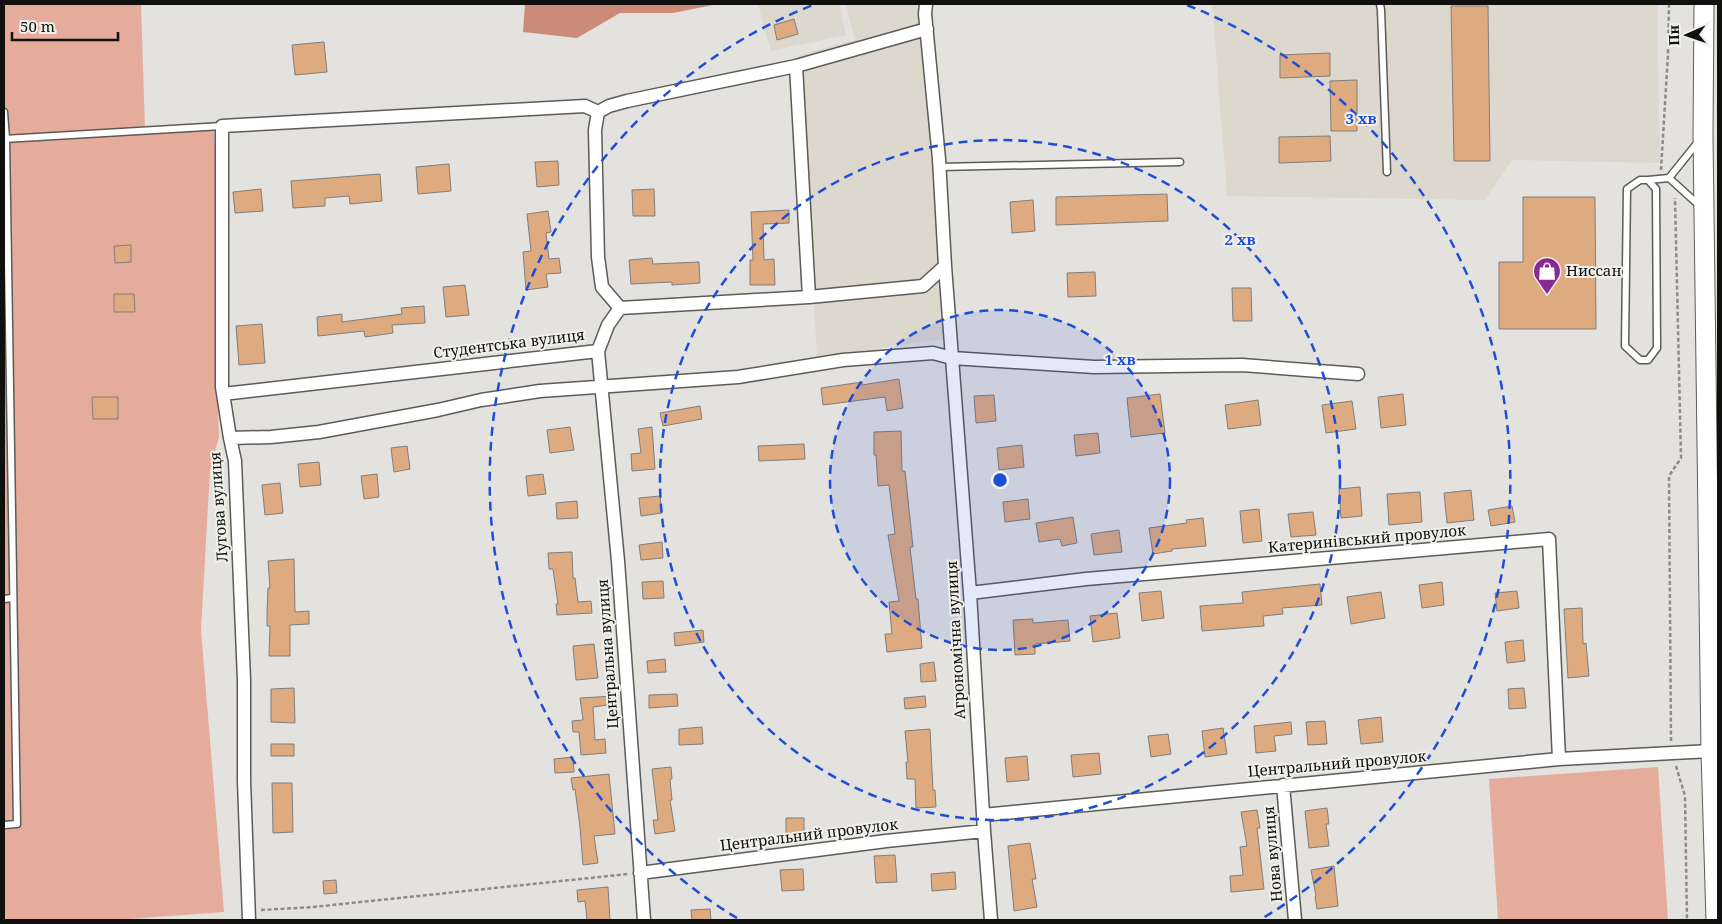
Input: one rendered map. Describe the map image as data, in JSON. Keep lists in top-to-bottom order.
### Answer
{
  "streets": {
    "street": [
      "Студентська вулиця",
      "Лугова вулиця",
      "Катеринівський провулок",
      "Агрономічна вулиця",
      "Центральна вулиця",
      "Центральний провулок",
      "Нова вулиця"
    ]
  },
  "crossings": [
    ["Студентська вулиця", "Центральна вулиця"],
    ["Лугова вулиця", "Агрономічна вулиця"],
    ["Лугова вулиця", "Центральна вулиця"],
    ["Катеринівський провулок", "Агрономічна вулиця"],
    ["Катеринівський провулок", "Центральний провулок"],
    ["Агрономічна вулиця", "Центральний провулок"],
    ["Центральна вулиця", "Центральний провулок"],
    ["Центральний провулок", "Нова вулиця"]
  ],
  "places": {
    "shop": ["Ниссан"]
  },
  "scale_bar": "50 m",
  "north": "left",
  "rings": ["3 хв", "2 хв", "1 хв"]
}
